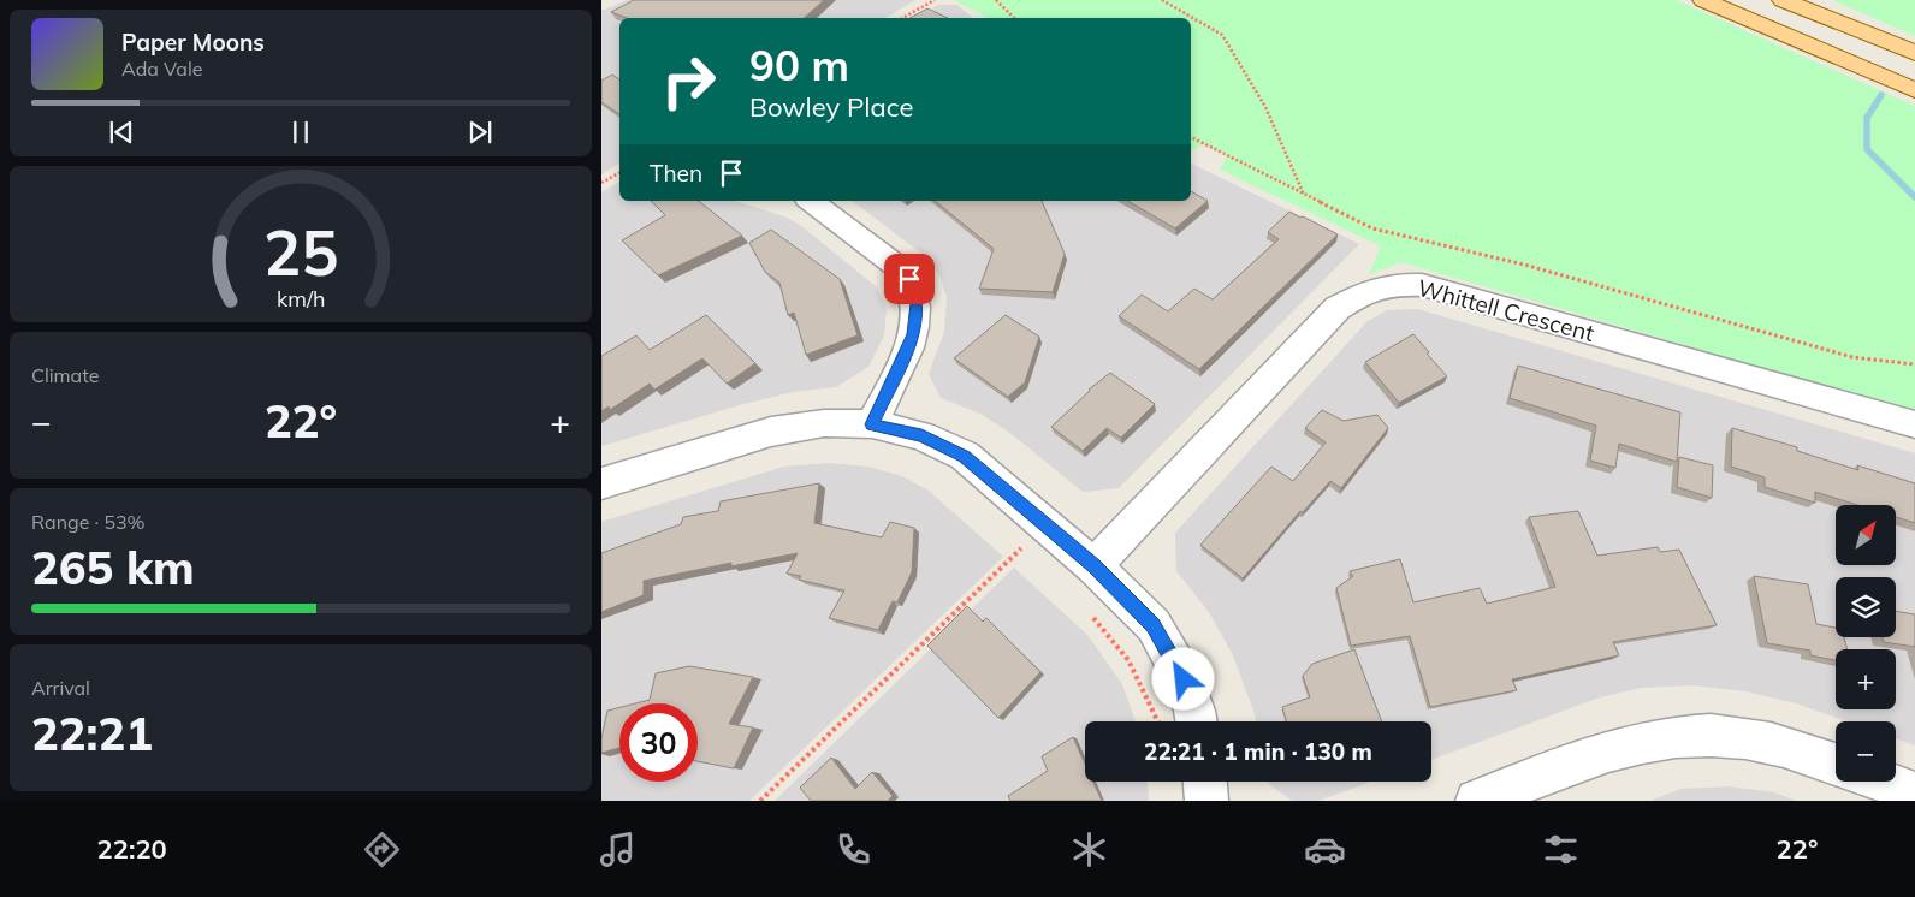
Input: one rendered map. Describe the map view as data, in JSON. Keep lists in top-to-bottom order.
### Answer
{
  "streets": {
    "street": ["Whittell Crescent"]
  },
  "north": "top right",
  "page": {
    "song": ["Paper Moons", "Ada Vale"],
    "turn": ["90 m", "Bowley Place"],
    "then": "Then",
    "tile": [
      "Climate",
      ["Range · 53%", "265 km"],
      ["Arrival", "22:21"]
    ],
    "heat": ["−", "22°", "+"],
    "map_buttons": ["+", "−"],
    "limit": "30",
    "trip": "22:21 · 1 min · 130 m",
    "tabs": ["22:20", "22°"],
    "gauge": ["25", "km/h"]
  }
}
